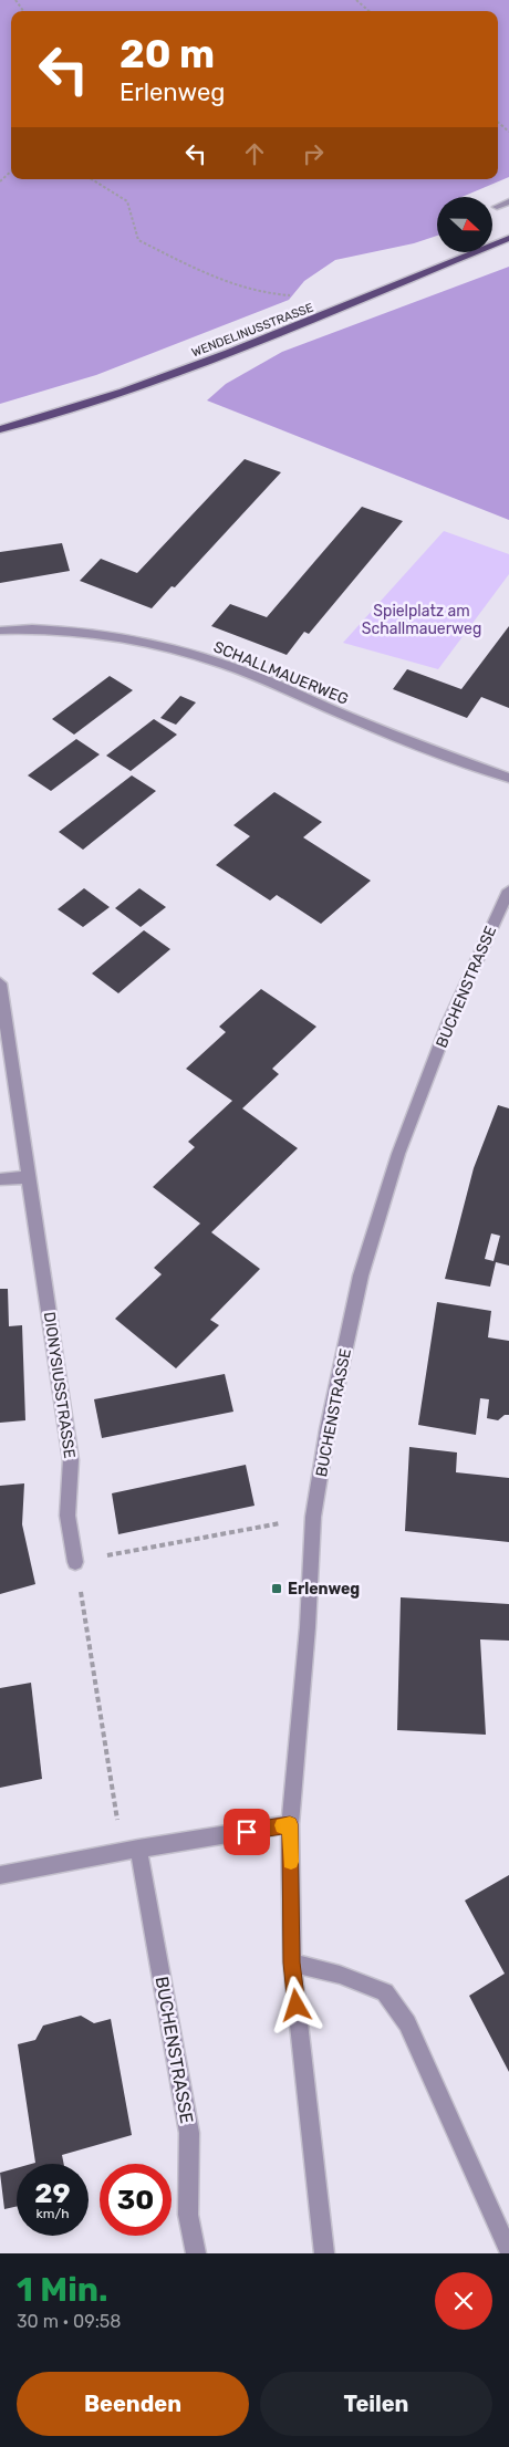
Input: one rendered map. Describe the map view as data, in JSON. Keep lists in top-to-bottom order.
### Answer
{
  "streets": {
    "main road": ["WENDELINUSSTRASSE"],
    "street": ["SCHALLMAUERWEG", "BUCHENSTRASSE", "DIONYSIUSSTRASSE"]
  },
  "parks": ["Spielplatz am Schallmauerweg"],
  "places": {
    "transit": ["Erlenweg"]
  },
  "north": "right",
  "page": {
    "turn": ["20 m", "Erlenweg"],
    "speed": "29 km/h",
    "limit": "30",
    "heading": ["1 Min.", "30 m · 09:58"],
    "buttons": ["Beenden", "Teilen"]
  }
}
